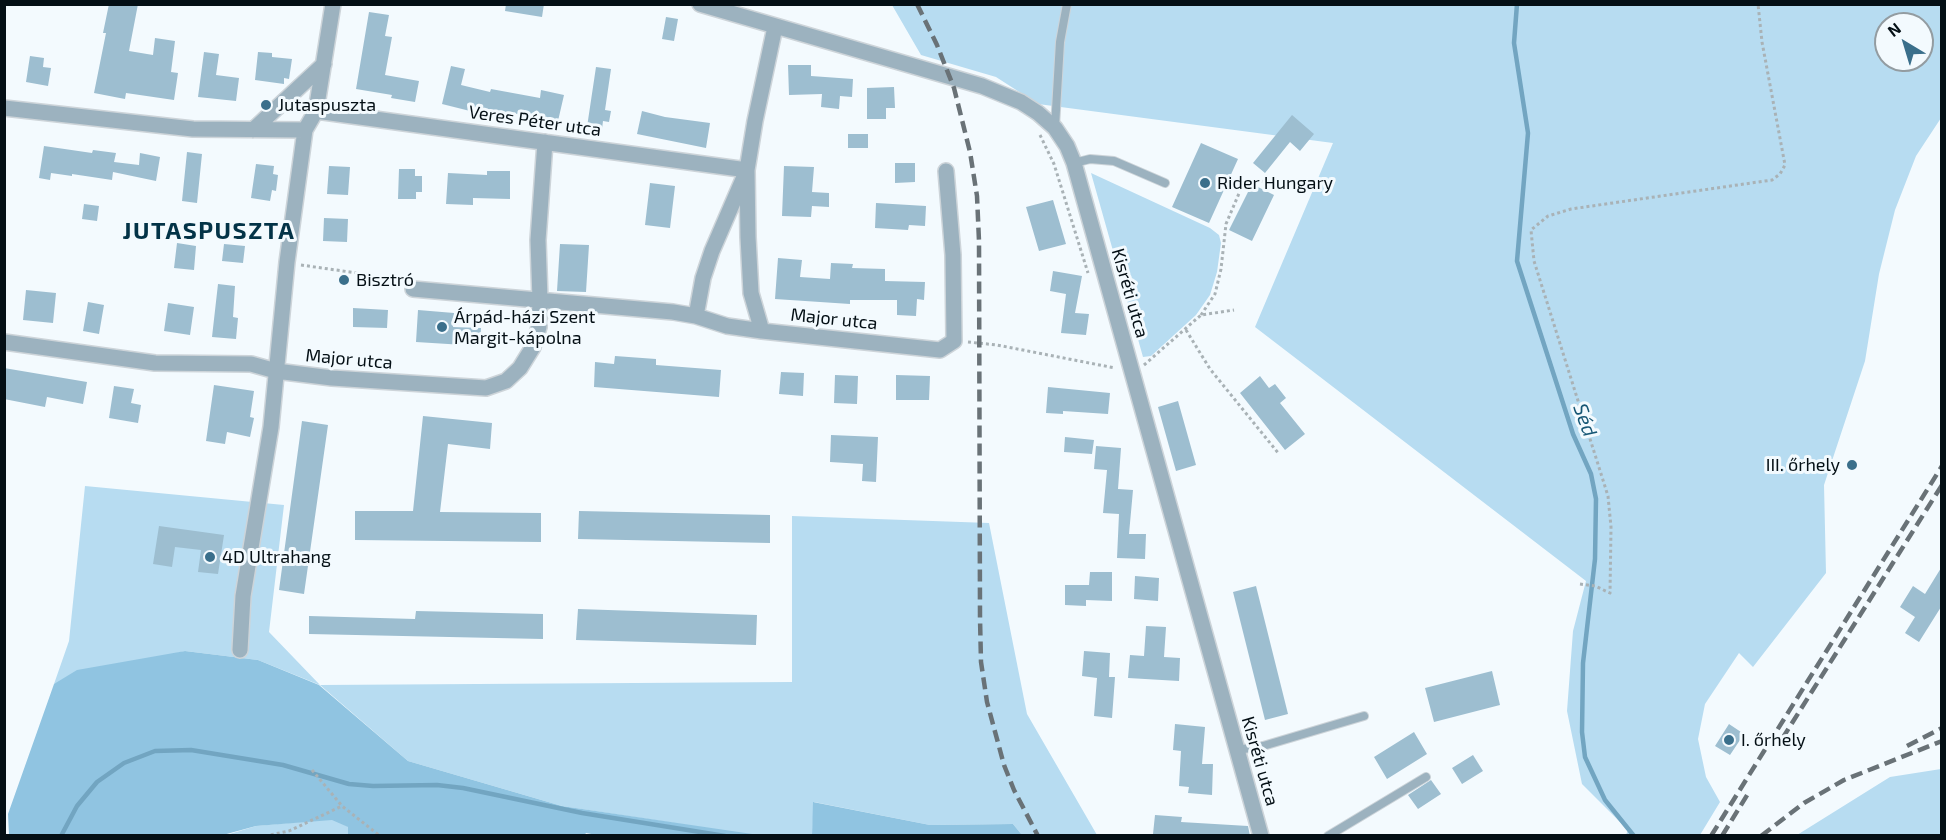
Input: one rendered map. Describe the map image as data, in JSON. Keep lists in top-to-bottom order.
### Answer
{
  "streets": {
    "street": ["Veres Péter utca", "Kisréti utca", "Major utca"]
  },
  "districts": ["JUTASPUSZTA"],
  "water": ["Séd"],
  "places": [
    "Jutaspuszta",
    "Rider Hungary",
    "Bisztró",
    "Árpád-házi Szent Margit-kápolna",
    "III. őrhely",
    "4D Ultrahang",
    "I. őrhely"
  ],
  "north": "top left"
}
